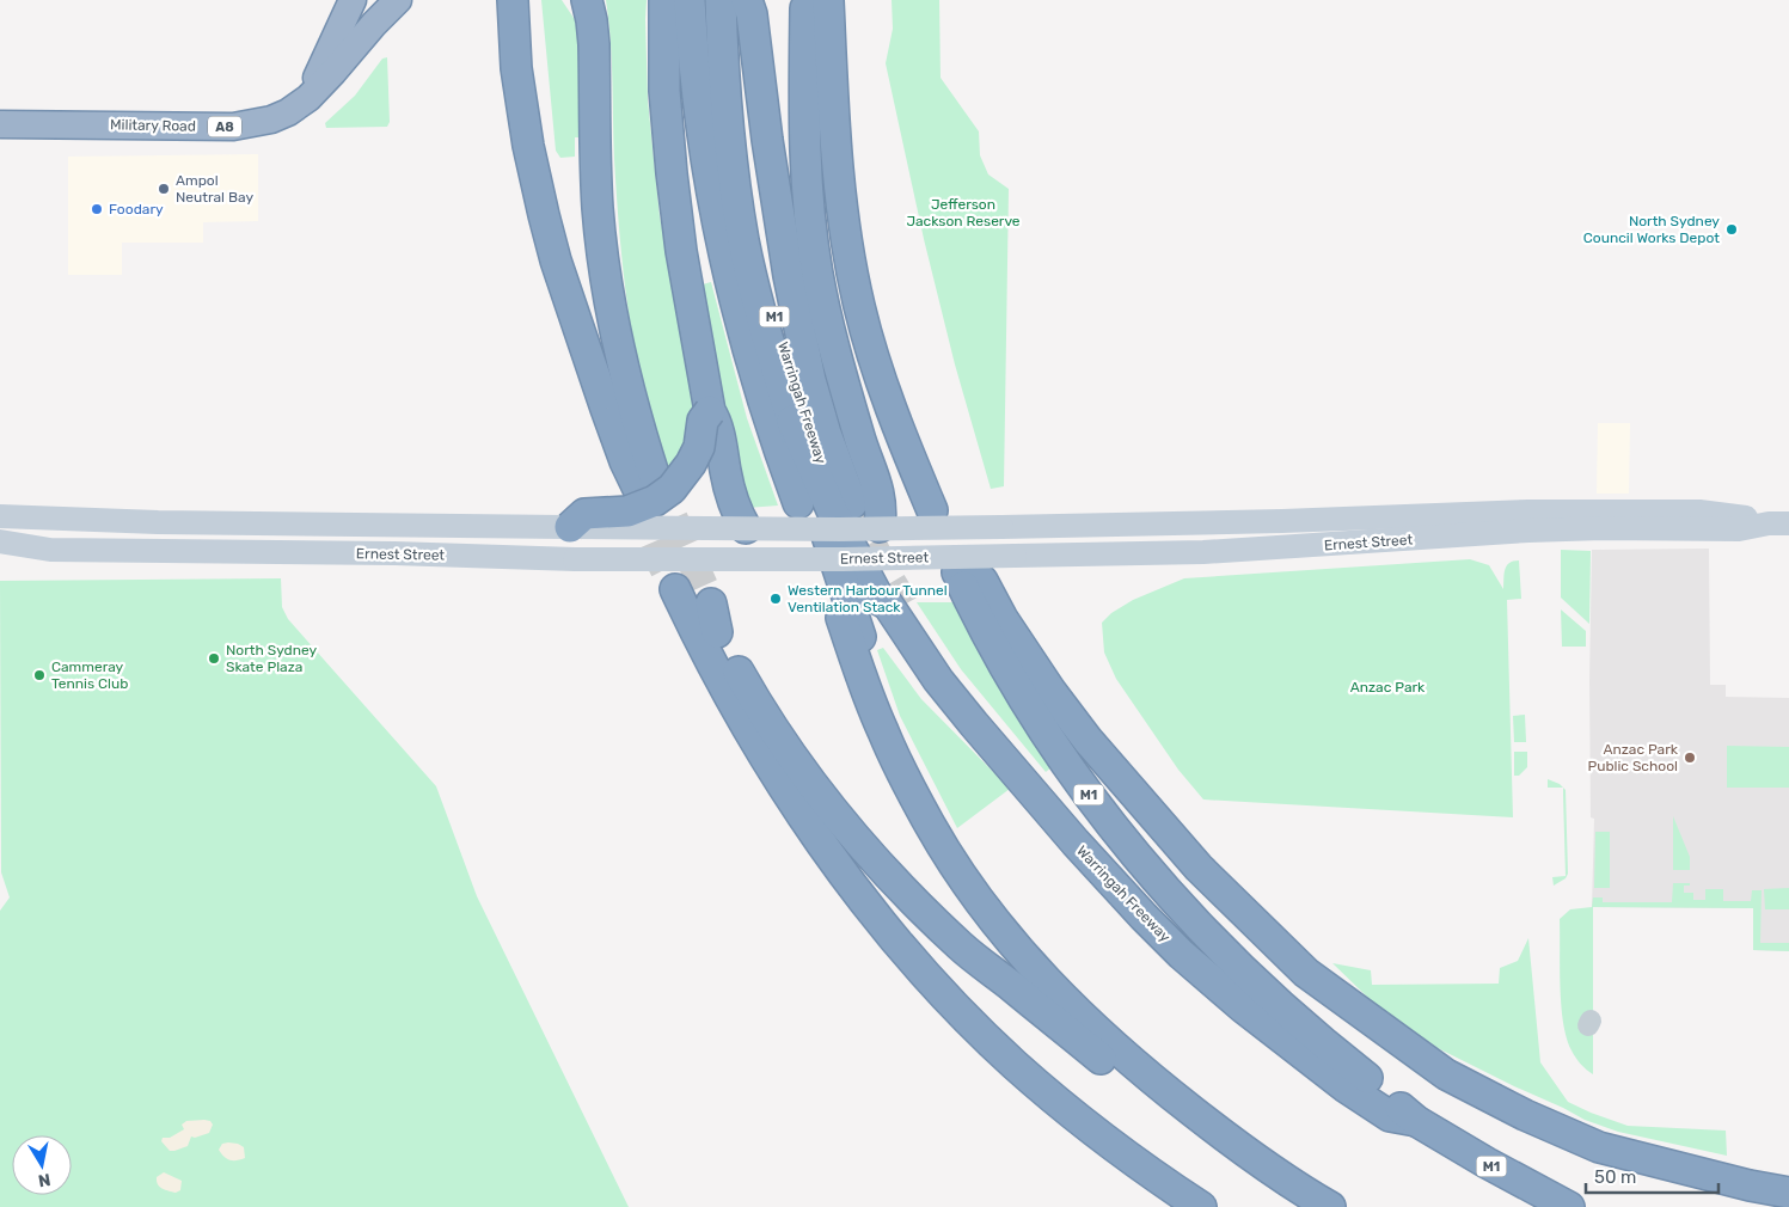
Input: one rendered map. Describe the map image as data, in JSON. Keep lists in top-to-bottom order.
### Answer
{
  "streets": {
    "highway": [
      "Military Road",
      "A8",
      "M1",
      "Warringah Freeway"
    ],
    "main road": ["Ernest Street"]
  },
  "parks": ["Jefferson Jackson Reserve", "Anzac Park"],
  "places": [
    "Ampol Neutral Bay",
    "Foodary",
    "North Sydney Council Works Depot",
    "Western Harbour Tunnel Ventilation Stack",
    "North Sydney Skate Plaza",
    "Cammeray Tennis Club",
    "Anzac Park Public School"
  ],
  "scale_bar": "50 m",
  "north": "bottom"
}
